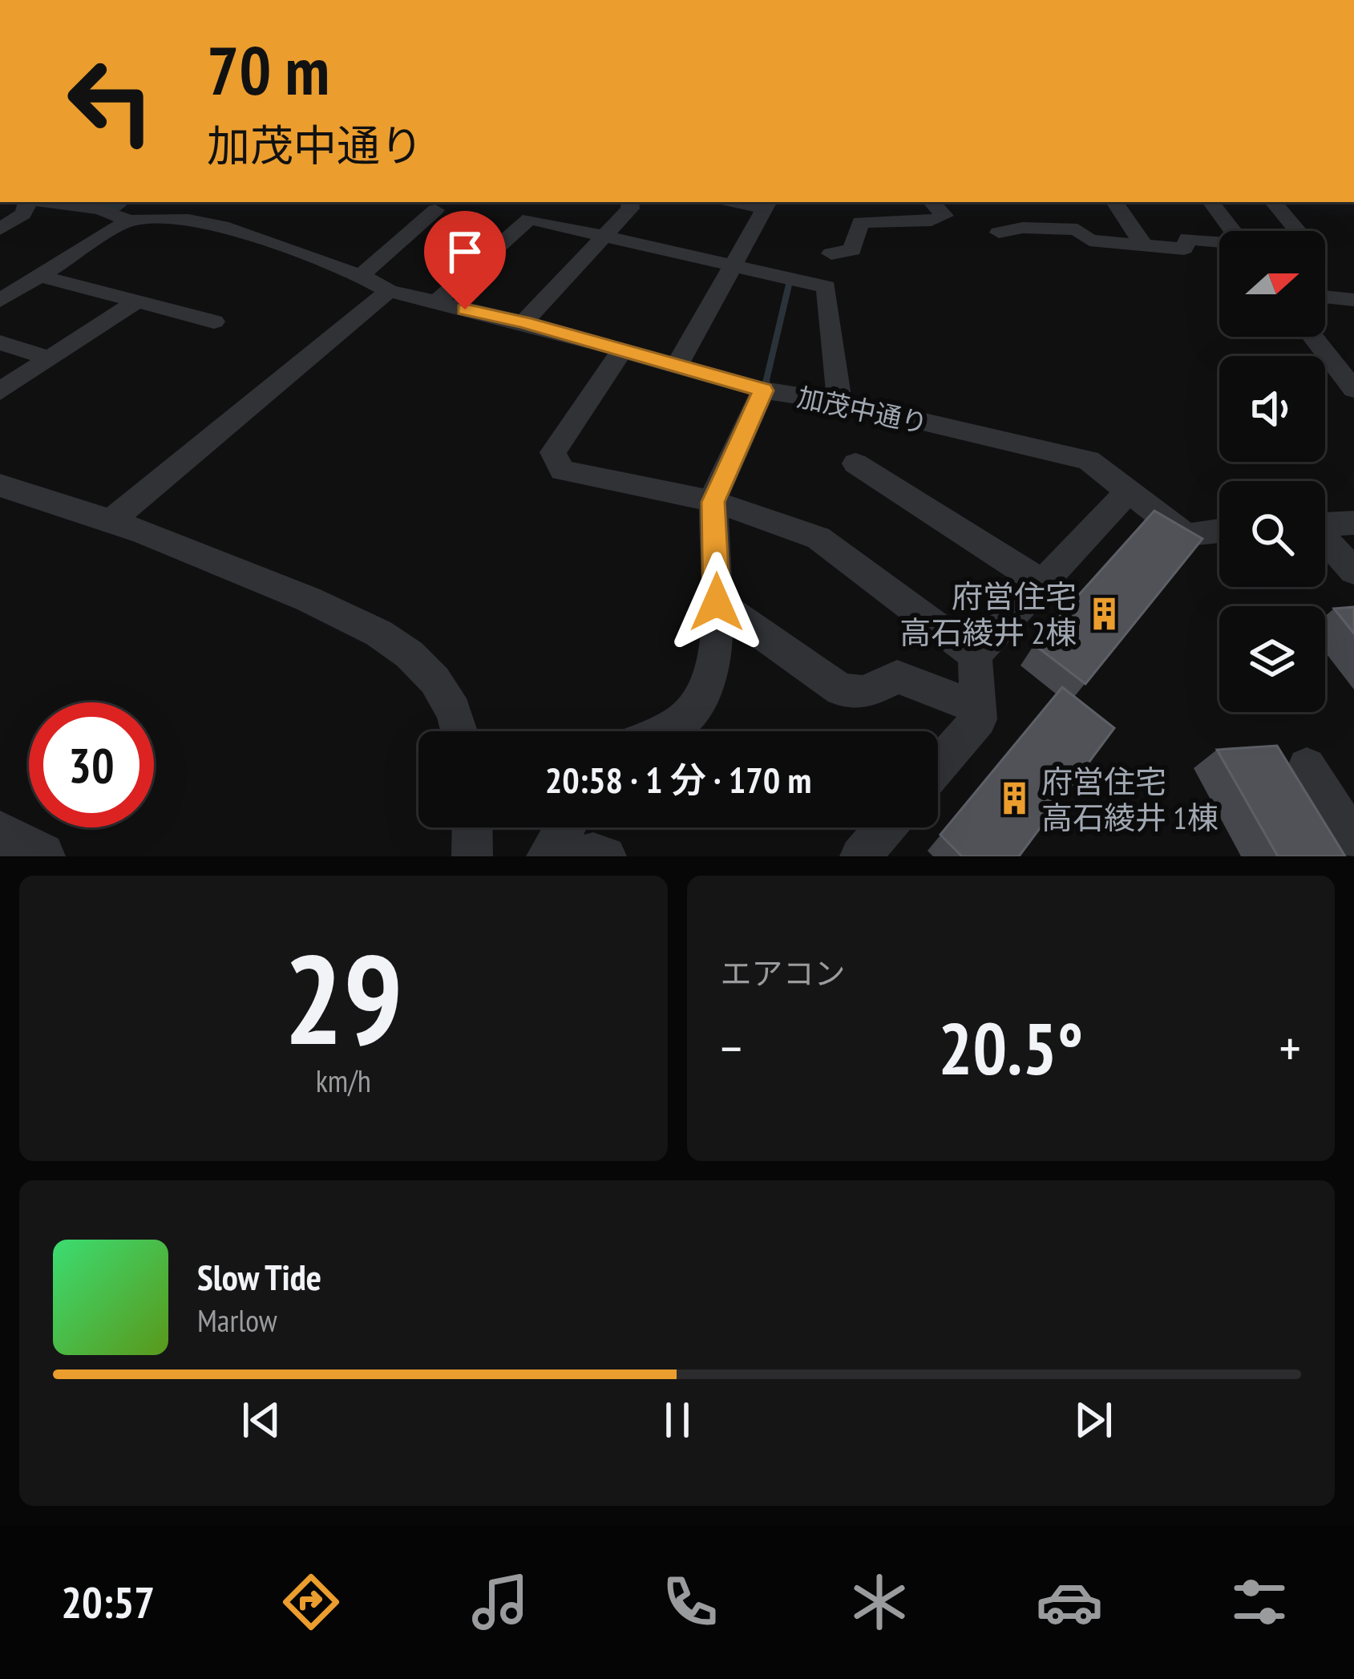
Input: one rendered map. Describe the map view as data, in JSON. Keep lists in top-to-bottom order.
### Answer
{
  "streets": {
    "street": ["加茂中通り"]
  },
  "places": {
    "building": ["府営住宅 高石綾井 2棟", "府営住宅 高石綾井 1棟"]
  },
  "north": "right",
  "page": {
    "turn": ["70 m", "加茂中通り"],
    "limit": "30",
    "trip": "20:58 · 1 分 · 170 m",
    "tile": [
      ["29", "km/h"],
      "エアコン"
    ],
    "heat": ["−", "20.5°", "+"],
    "song": ["Slow Tide", "Marlow"],
    "tabs": "20:57"
  }
}
